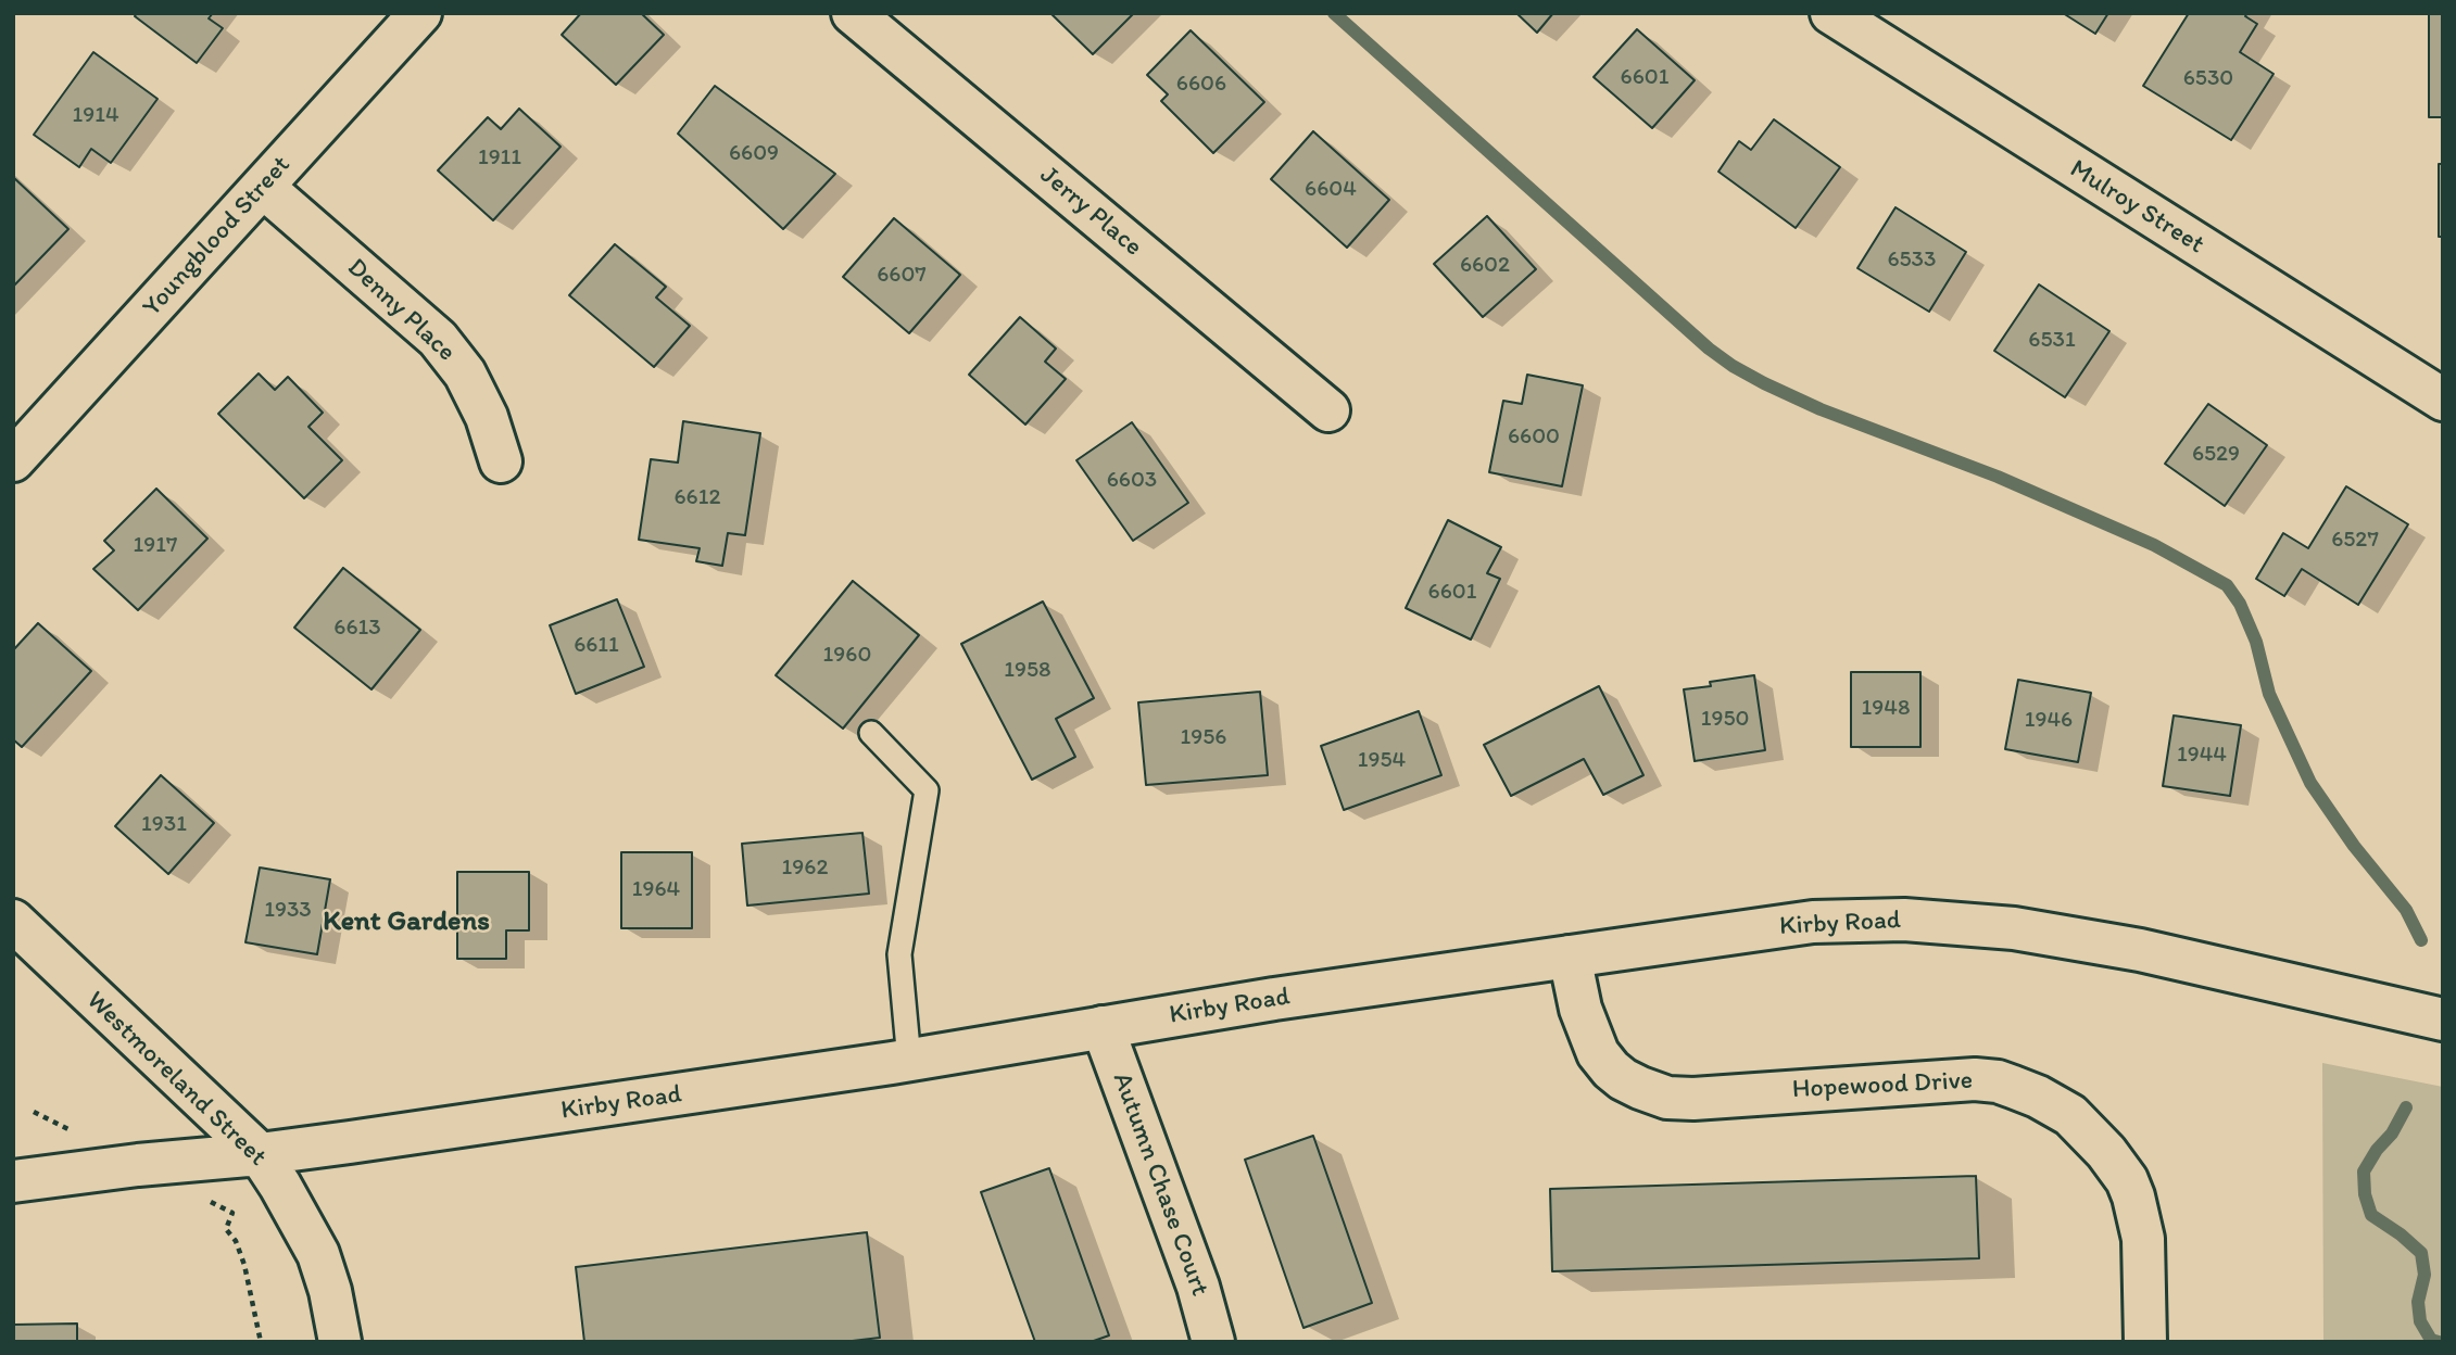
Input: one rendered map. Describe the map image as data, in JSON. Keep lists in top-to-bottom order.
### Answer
{
  "streets": {
    "street": [
      "Mulroy Street",
      "Jerry Place",
      "Youngblood Street",
      "Denny Place",
      "Kirby Road",
      "Westmoreland Street",
      "Hopewood Drive",
      "Autumn Chase Court"
    ]
  },
  "crossings": [
    ["Youngblood Street", "Denny Place"],
    ["Kirby Road", "Westmoreland Street"],
    ["Kirby Road", "Hopewood Drive"],
    ["Kirby Road", "Autumn Chase Court"]
  ],
  "districts": ["Kent Gardens"],
  "house_numbers": [
    "6601",
    "6530",
    "6606",
    "1914",
    "6609",
    "1911",
    "6604",
    "6533",
    "6602",
    "6607",
    "6531",
    "6600",
    "6529",
    "6603",
    "6612",
    "6527",
    "1917",
    "6601",
    "6613",
    "6611",
    "1960",
    "1958",
    "1948",
    "1950",
    "1946",
    "1956",
    "1944",
    "1954",
    "1931",
    "1962",
    "1964",
    "1933"
  ]
}
